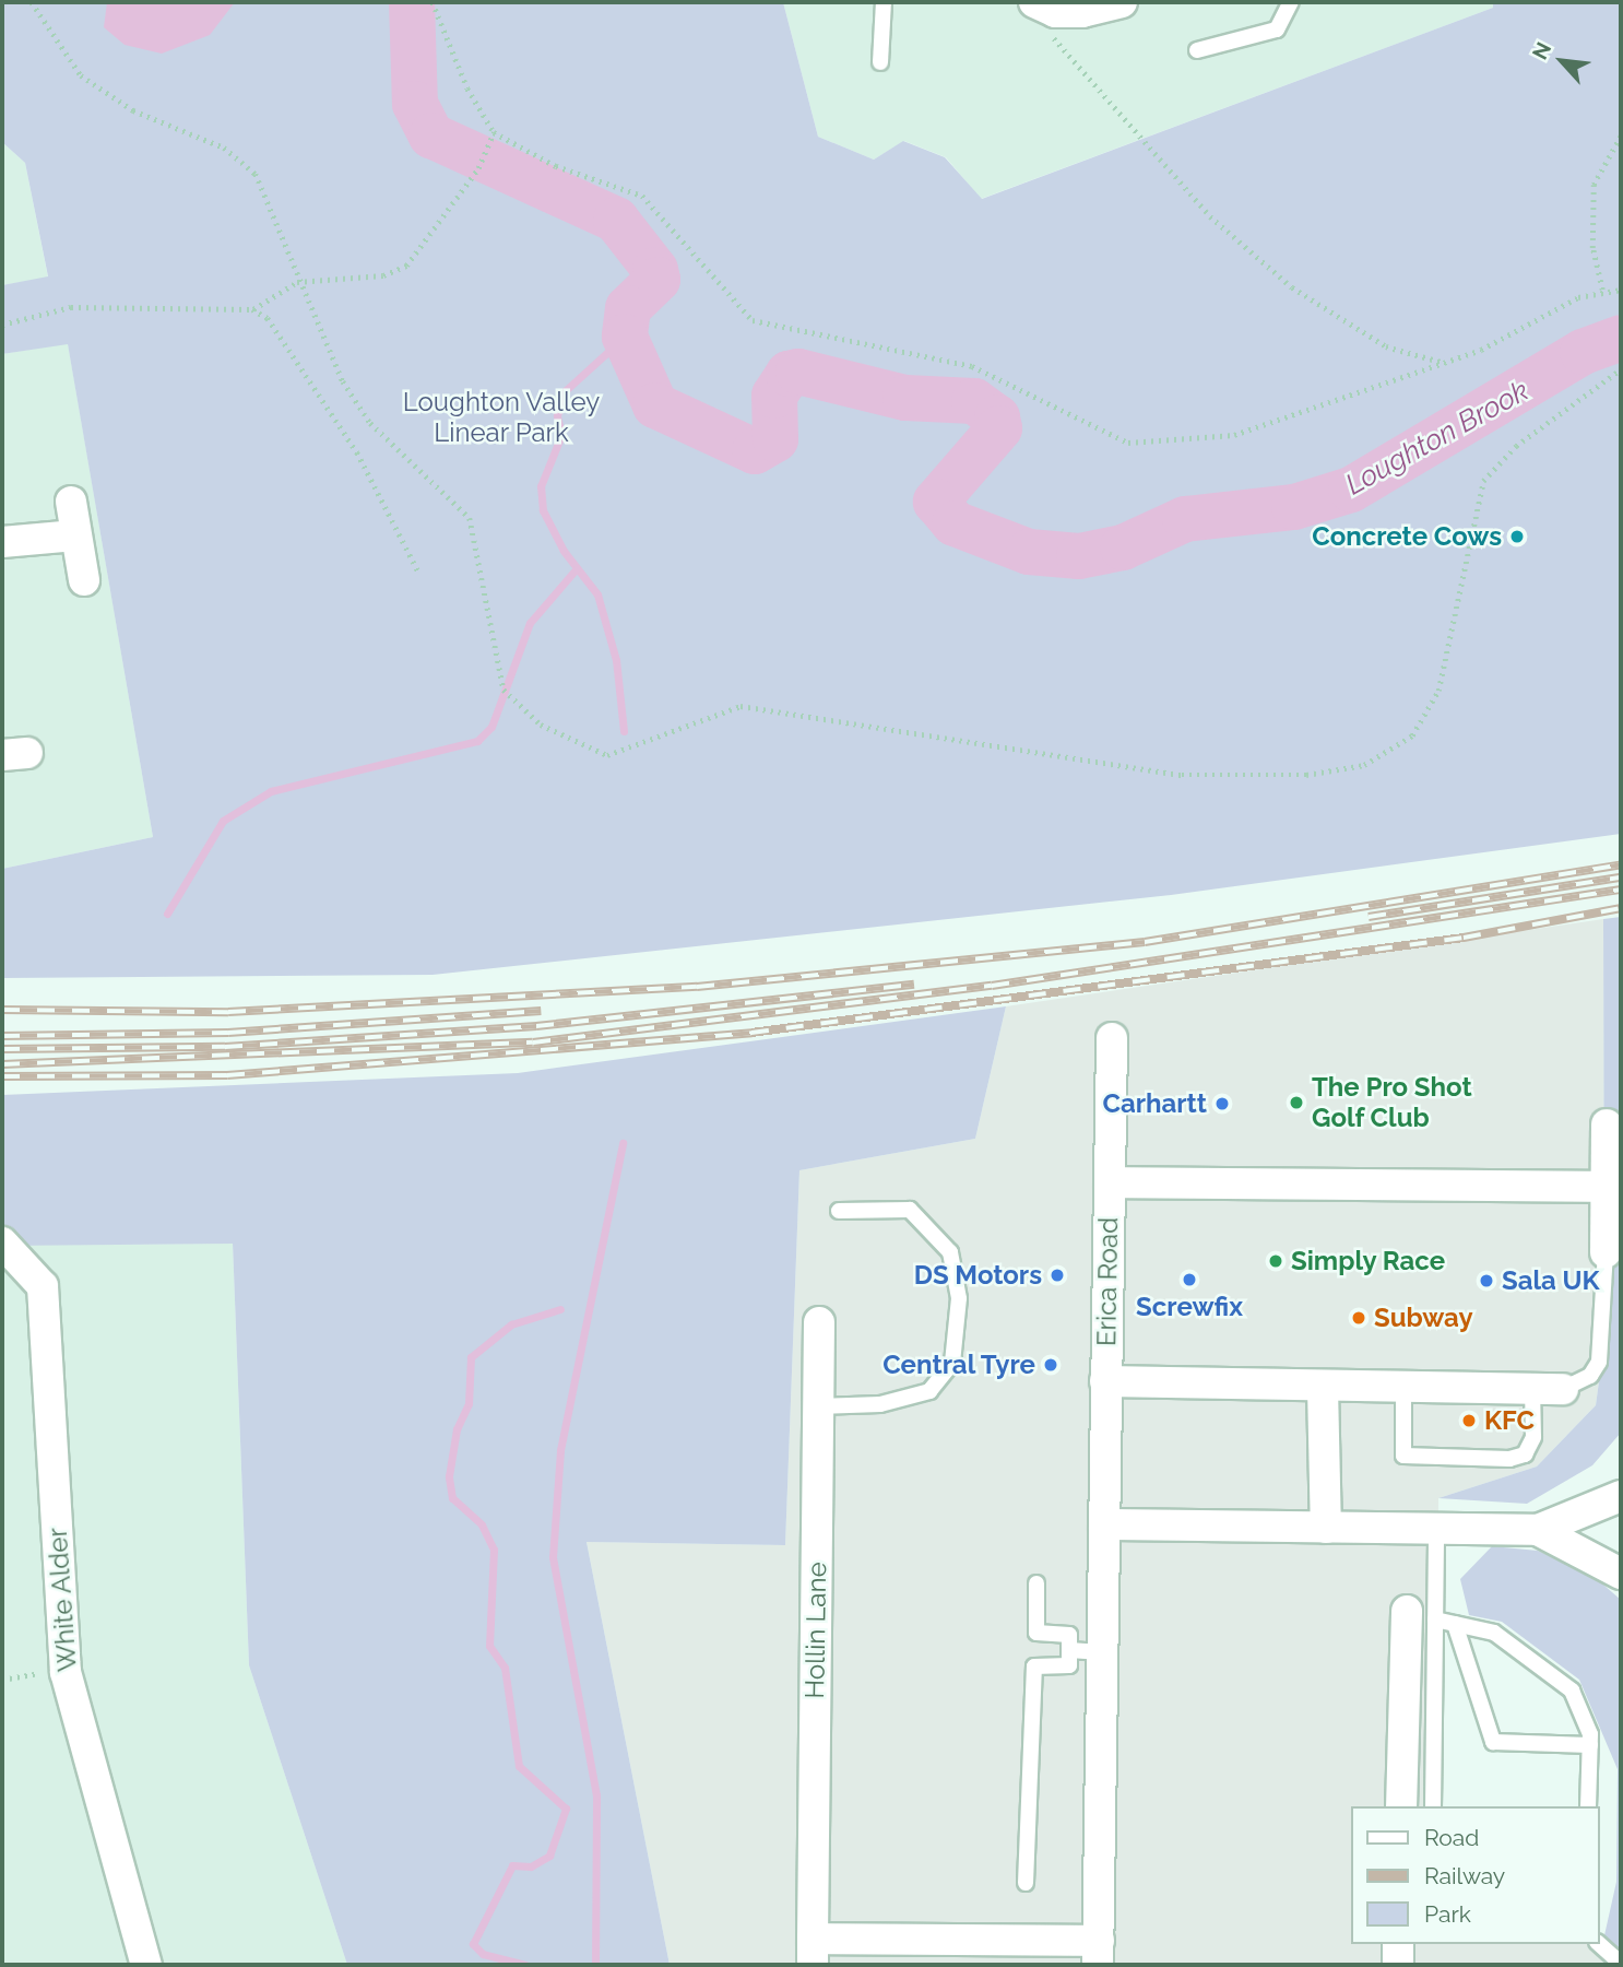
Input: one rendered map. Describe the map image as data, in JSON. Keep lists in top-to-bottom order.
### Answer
{
  "streets": {
    "street": ["Erica Road", "White Alder", "Hollin Lane"]
  },
  "crossings": [
    ["Erica Road", "Hollin Lane"]
  ],
  "water": ["Loughton Brook"],
  "parks": ["Loughton Valley Linear Park"],
  "places": [
    "Concrete Cows",
    "The Pro Shot Golf Club",
    "Carhartt",
    "Simply Race",
    "DS Motors",
    "Screwfix",
    "Sala UK",
    "Subway",
    "Central Tyre",
    "KFC"
  ],
  "legend": ["Road", "Railway", "Park"],
  "north": "top left"
}
